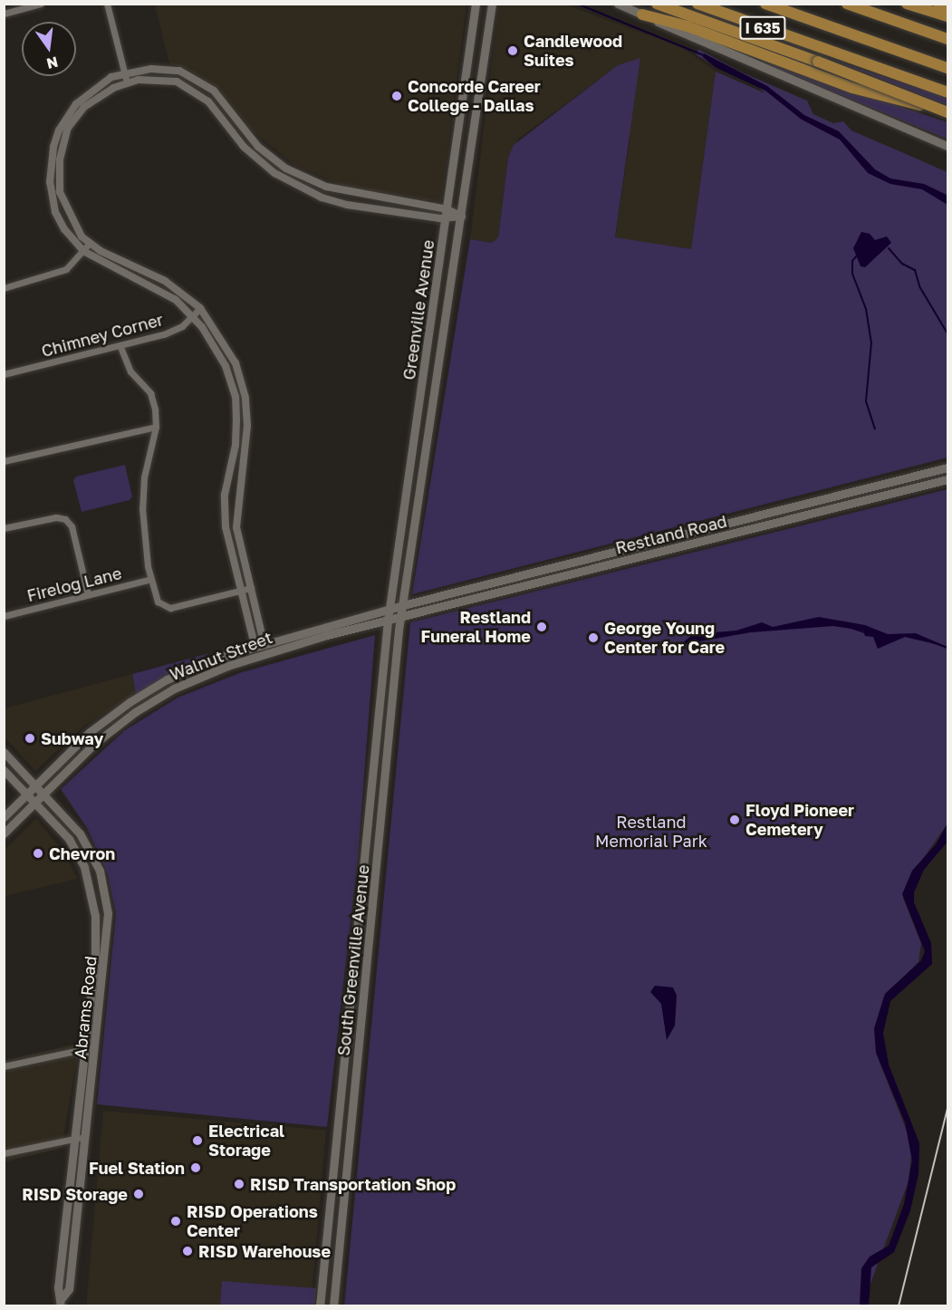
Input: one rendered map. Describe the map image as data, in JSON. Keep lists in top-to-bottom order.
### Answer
{
  "streets": {
    "highway": ["I 635"],
    "main road": [
      "Greenville Avenue",
      "Restland Road",
      "Walnut Street",
      "South Greenville Avenue",
      "Abrams Road"
    ],
    "street": ["Chimney Corner", "Firelog Lane"]
  },
  "crossings": [
    ["Greenville Avenue", "Restland Road"],
    ["Greenville Avenue", "Walnut Street"],
    ["Greenville Avenue", "South Greenville Avenue"],
    ["Restland Road", "Walnut Street"],
    ["Restland Road", "South Greenville Avenue"],
    ["Walnut Street", "South Greenville Avenue"],
    ["Walnut Street", "Abrams Road"]
  ],
  "parks": ["Restland Memorial Park"],
  "places": [
    "Candlewood Suites",
    "Concorde Career College - Dallas",
    "Restland Funeral Home",
    "George Young Center for Care",
    "Subway",
    "Floyd Pioneer Cemetery",
    "Chevron",
    "Electrical Storage",
    "Fuel Station",
    "RISD Transportation Shop",
    "RISD Storage",
    "RISD Operations Center",
    "RISD Warehouse"
  ],
  "north": "bottom"
}
